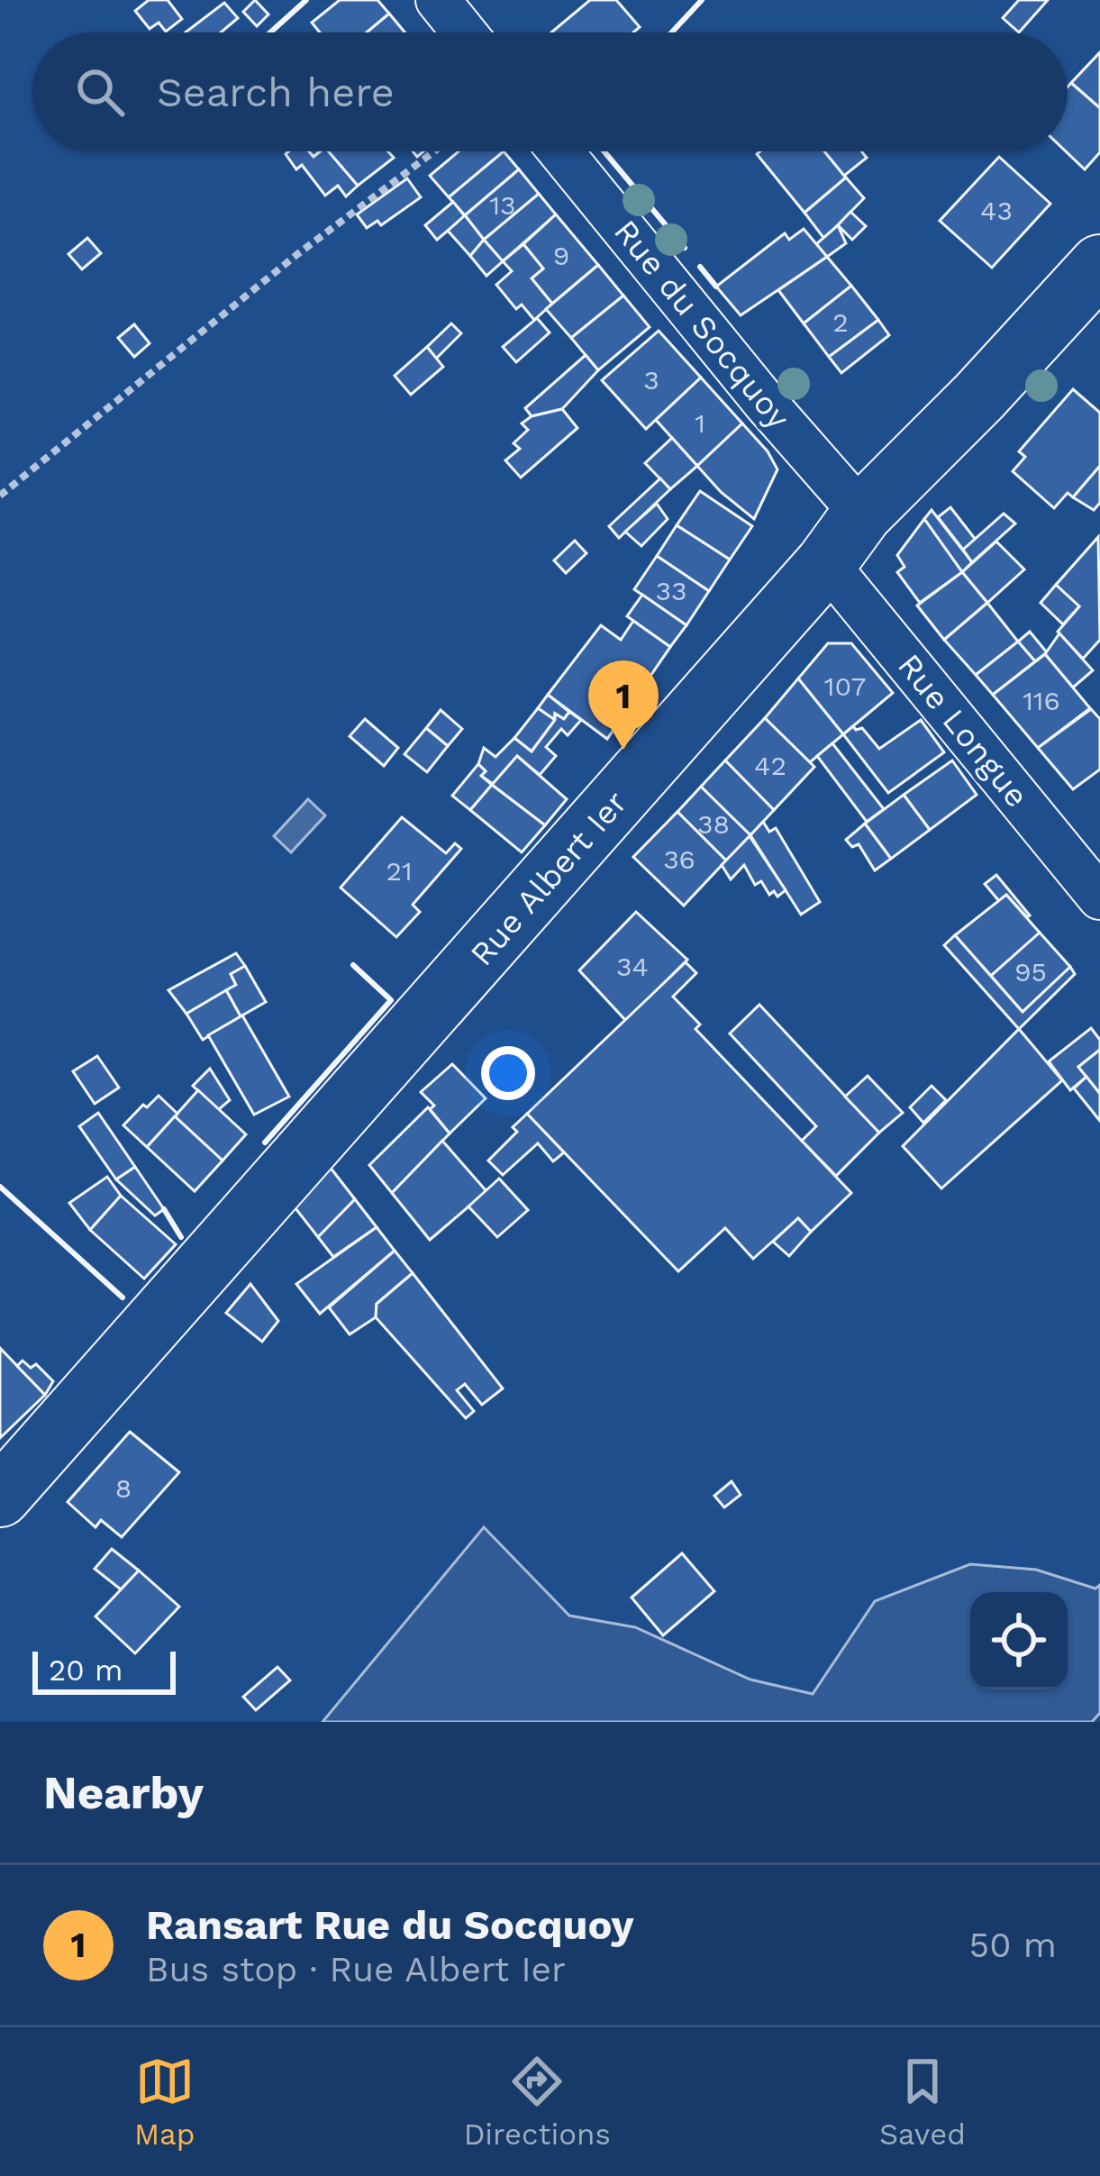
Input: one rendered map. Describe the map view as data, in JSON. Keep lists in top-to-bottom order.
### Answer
{
  "streets": {
    "street": ["Rue du Socquoy", "Rue Longue", "Rue Albert Ier"]
  },
  "crossings": [
    ["Rue du Socquoy", "Rue Albert Ier"],
    ["Rue Longue", "Rue Albert Ier"]
  ],
  "house_numbers": [
    "13",
    "43",
    "9",
    "2",
    "3",
    "1",
    "33",
    "107",
    "116",
    "42",
    "38",
    "36",
    "21",
    "34",
    "95",
    "8"
  ],
  "scale_bar": "20 m",
  "page": {
    "search": "Search here",
    "pins": "1",
    "scale": "20 m",
    "heading": "Nearby",
    "list": [
      {
        "mark": "1",
        "name": "Ransart Rue du Socquoy",
        "note": "Bus stop · Rue Albert Ier",
        "value": "50 m"
      }
    ],
    "nav": ["Map", "Directions", "Saved"]
  }
}
